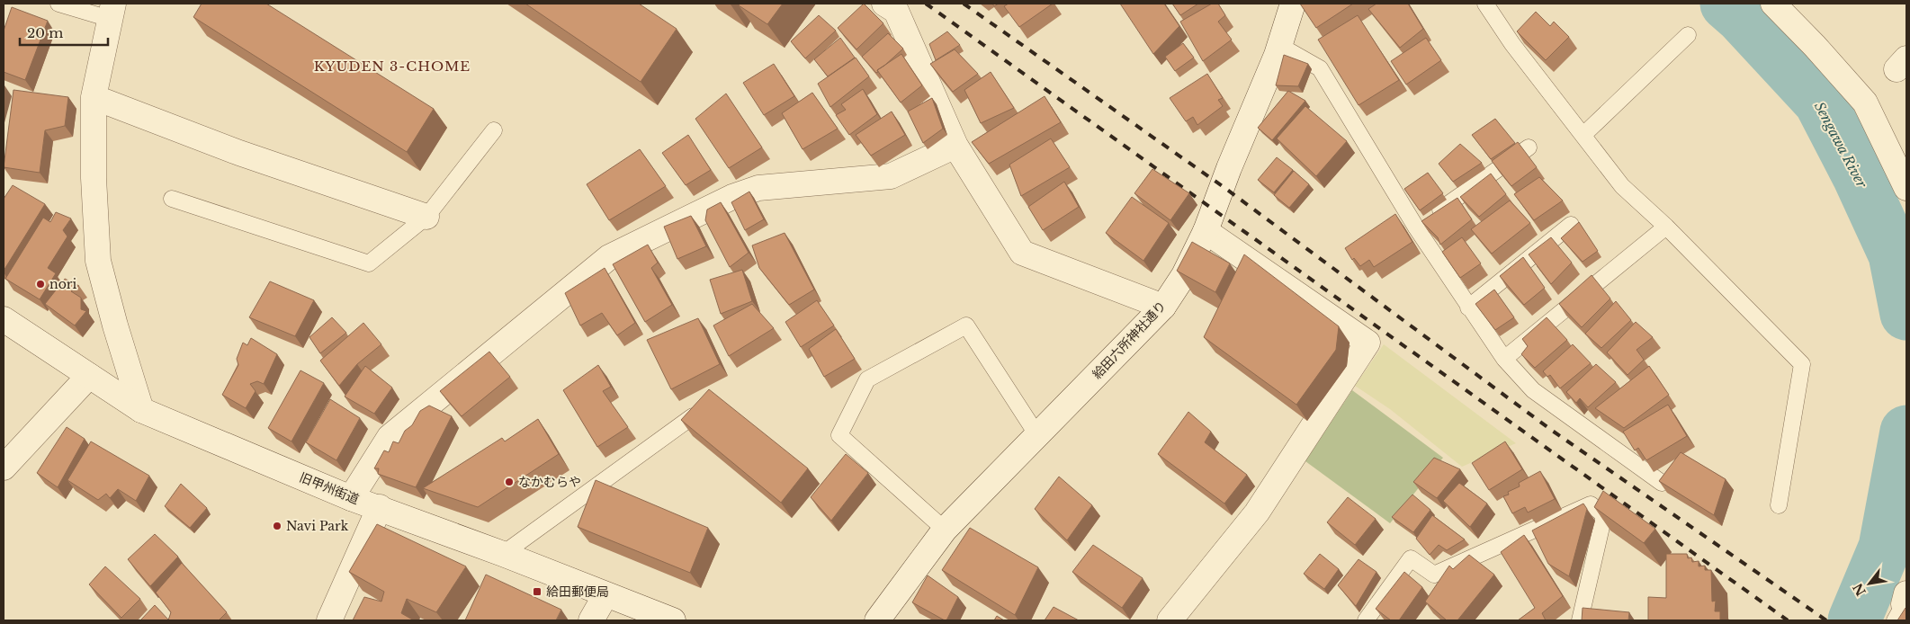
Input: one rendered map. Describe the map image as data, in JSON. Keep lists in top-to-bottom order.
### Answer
{
  "streets": {
    "street": ["給田六所神社通り", "旧甲州街道"]
  },
  "districts": ["KYUDEN 3-CHOME"],
  "water": ["Sengawa River"],
  "places": {
    "other": ["nori", "なかむらや", "Navi Park"],
    "transit": ["給田郵便局"]
  },
  "scale_bar": "20 m",
  "north": "bottom left"
}
